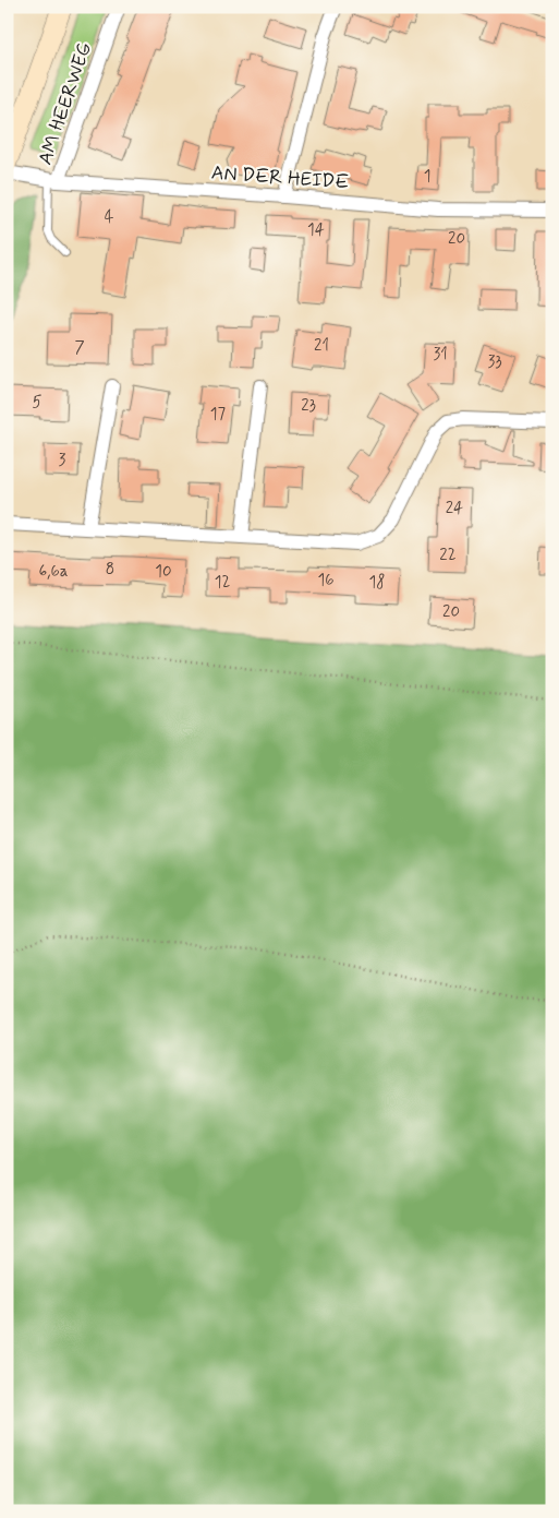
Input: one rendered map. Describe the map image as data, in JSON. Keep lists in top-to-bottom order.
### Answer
{
  "streets": {
    "street": ["AM HEERWEG", "AN DER HEIDE"]
  },
  "crossings": [
    ["AM HEERWEG", "AN DER HEIDE"]
  ],
  "house_numbers": [
    "1",
    "4",
    "14",
    "20",
    "21",
    "7",
    "31",
    "33",
    "5",
    "23",
    "17",
    "3",
    "24",
    "22",
    "8",
    "6,6a",
    "10",
    "16",
    "12",
    "18",
    "20"
  ]
}
